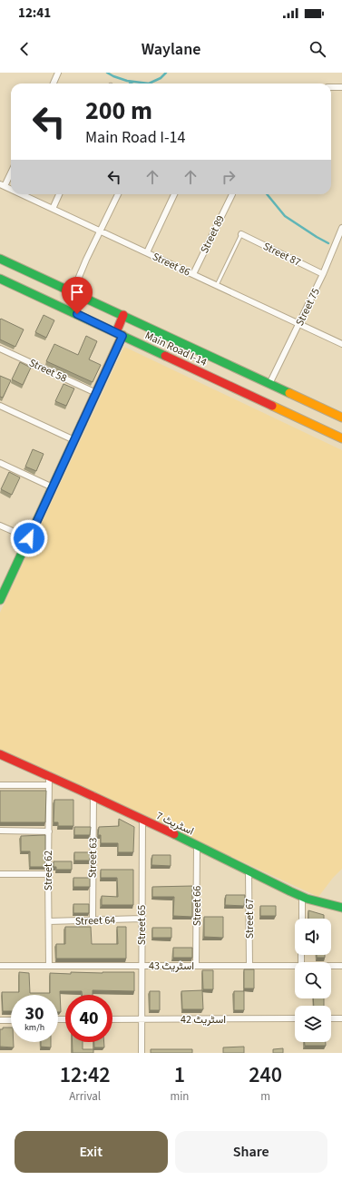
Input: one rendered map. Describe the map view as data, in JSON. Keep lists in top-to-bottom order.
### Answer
{
  "streets": {
    "main road": ["Main Road I-14", "اسٹریٹ 7"],
    "street": [
      "Street 89",
      "Street 87",
      "Street 86",
      "Street 75",
      "Street 58",
      "Street 63",
      "Street 62",
      "Street 66",
      "Street 67",
      "Street 64",
      "Street 65",
      "اسٹریٹ 43",
      "اسٹریٹ 42"
    ]
  },
  "crossings": [
    ["Street 89", "Street 86"],
    ["Street 87", "Street 75"],
    ["Street 86", "Street 75"],
    ["Street 75", "Main Road I-14"],
    ["اسٹریٹ 7", "Street 63"],
    ["اسٹریٹ 7", "Street 62"],
    ["اسٹریٹ 7", "Street 66"],
    ["اسٹریٹ 7", "Street 67"],
    ["اسٹریٹ 7", "Street 65"],
    ["Street 63", "Street 64"],
    ["Street 62", "Street 64"],
    ["Street 62", "اسٹریٹ 43"],
    ["Street 66", "اسٹریٹ 43"],
    ["Street 67", "اسٹریٹ 43"],
    ["Street 64", "Street 65"],
    ["Street 65", "اسٹریٹ 43"],
    ["Street 65", "اسٹریٹ 42"]
  ],
  "page": {
    "status": "12:41",
    "header": "Waylane",
    "turn": ["200 m", "Main Road I-14"],
    "speed": "30 km/h",
    "limit": "40",
    "eta": [
      "12:42",
      "Arrival",
      "1",
      "min",
      "240",
      "m"
    ],
    "buttons": ["Exit", "Share"]
  }
}
